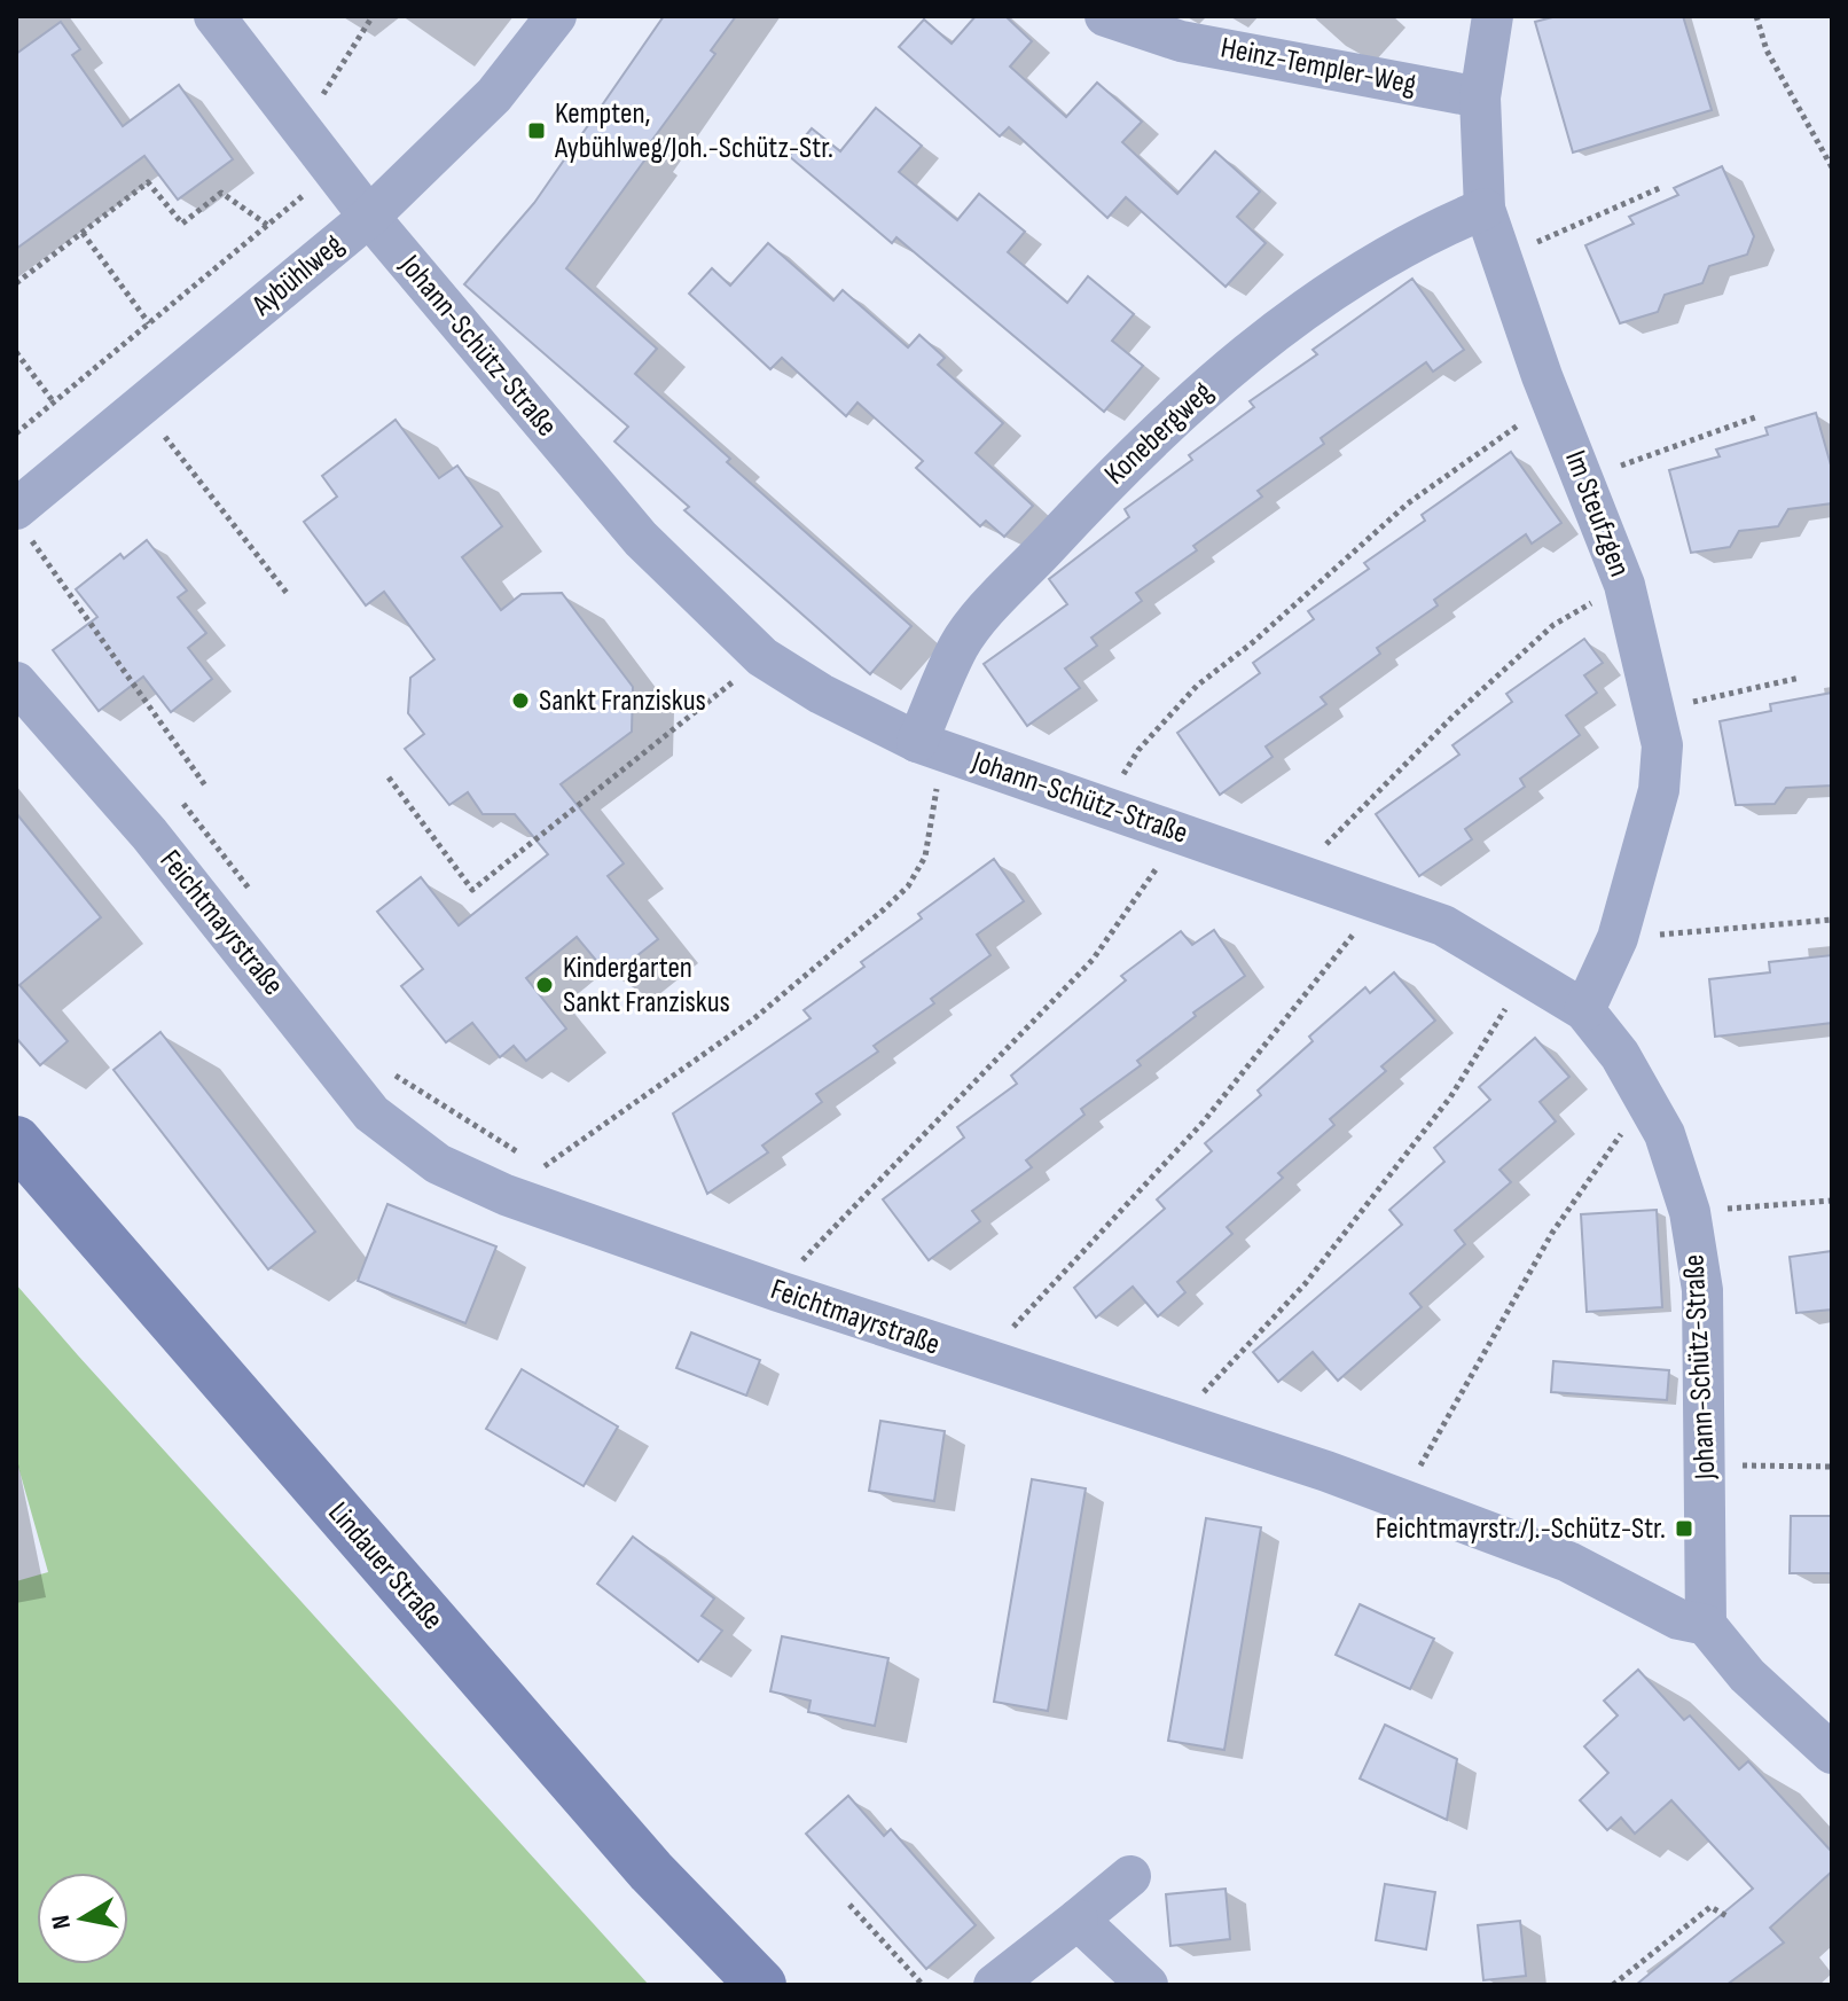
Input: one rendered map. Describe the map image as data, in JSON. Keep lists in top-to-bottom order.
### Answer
{
  "streets": {
    "main road": ["Lindauer Straße"],
    "street": [
      "Heinz-Templer-Weg",
      "Aybühlweg",
      "Johann-Schütz-Straße",
      "Konebergweg",
      "Im Steufzgen",
      "Feichtmayrstraße"
    ]
  },
  "crossings": [
    ["Heinz-Templer-Weg", "Im Steufzgen"],
    ["Aybühlweg", "Johann-Schütz-Straße"],
    ["Johann-Schütz-Straße", "Konebergweg"],
    ["Johann-Schütz-Straße", "Im Steufzgen"],
    ["Johann-Schütz-Straße", "Feichtmayrstraße"],
    ["Konebergweg", "Im Steufzgen"]
  ],
  "places": {
    "transit": ["Kempten, Aybühlweg/Joh.-Schütz-Str.", "Feichtmayrstr./J.-Schütz-Str."],
    "other": ["Sankt Franziskus", "Kindergarten Sankt Franziskus"]
  },
  "north": "left"
}
